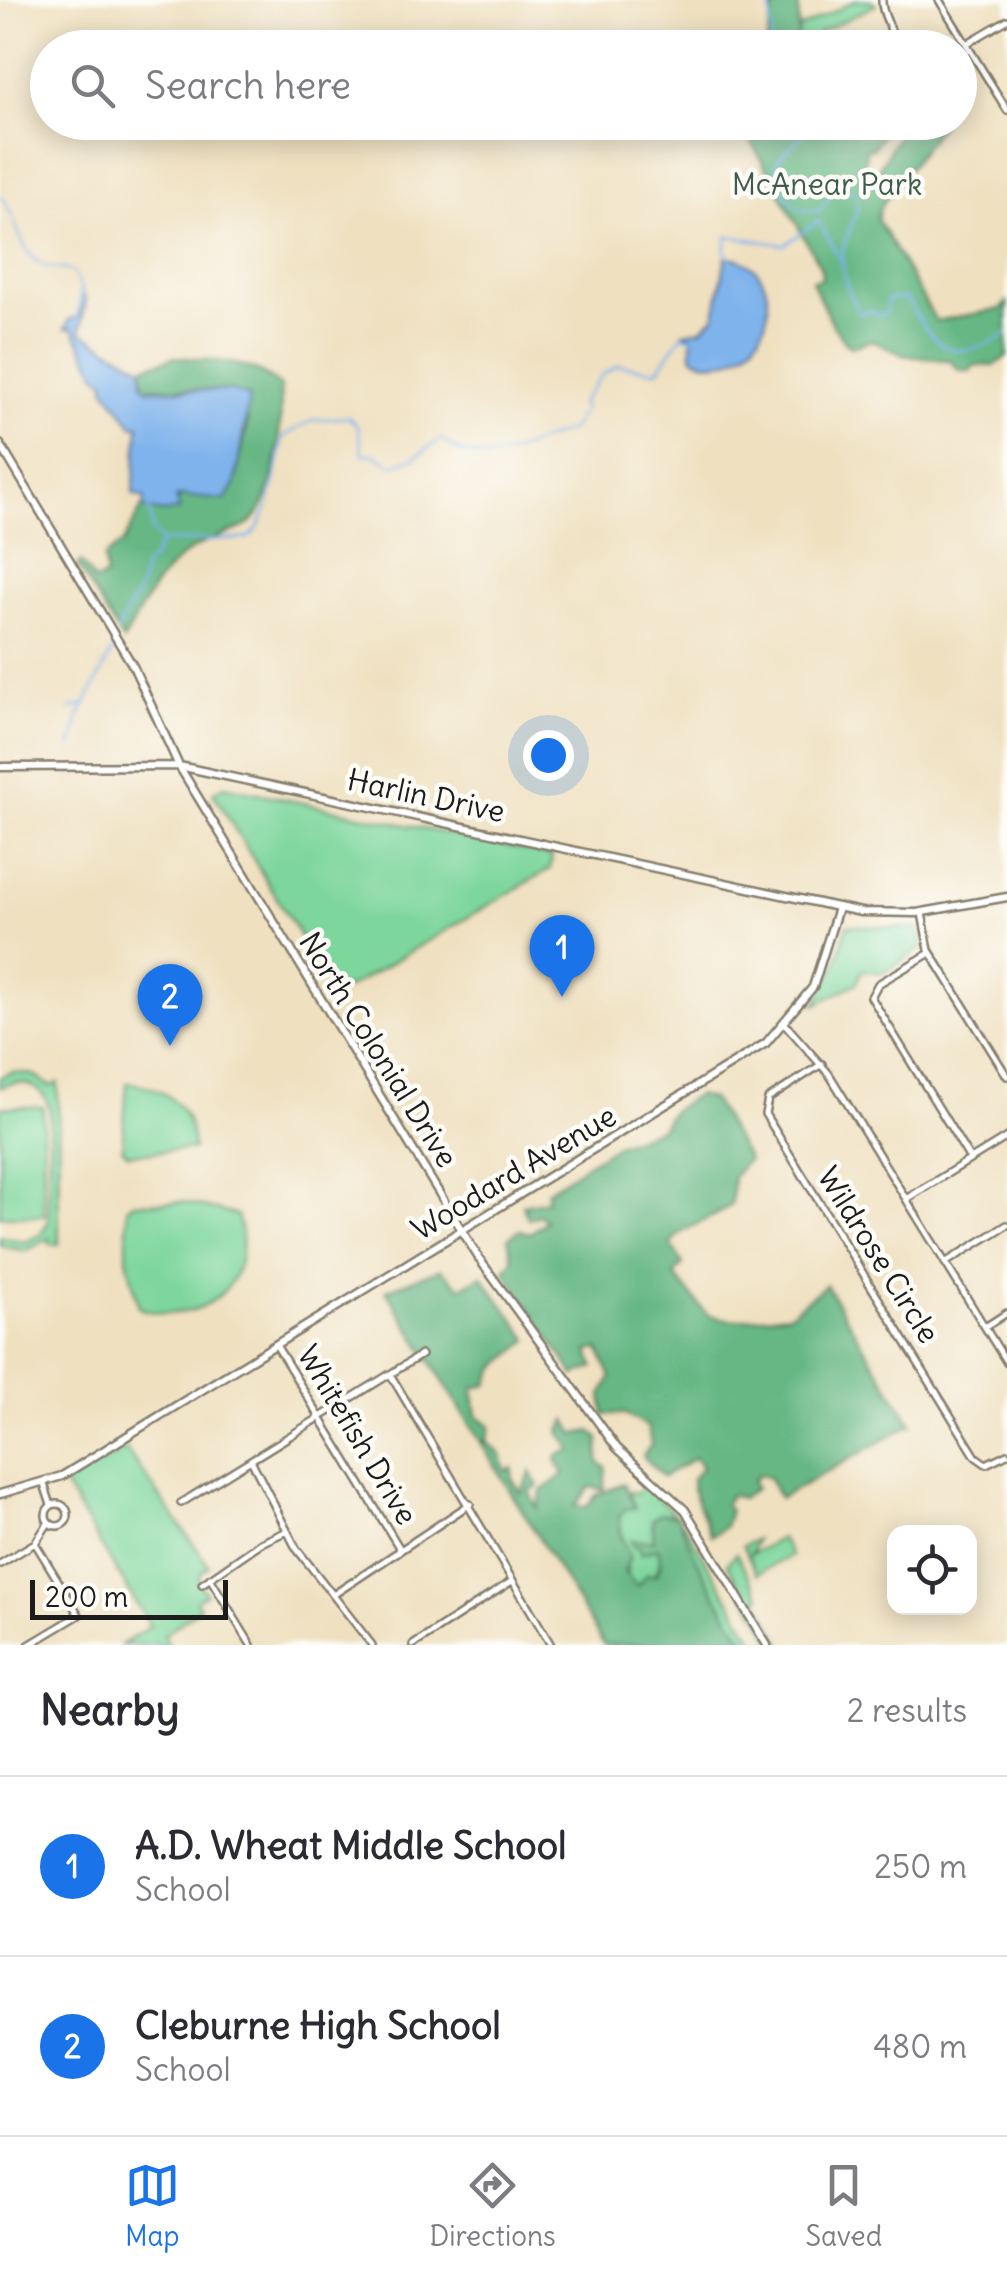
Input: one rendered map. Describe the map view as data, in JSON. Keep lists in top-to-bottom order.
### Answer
{
  "streets": {
    "street": [
      "Harlin Drive",
      "North Colonial Drive",
      "Woodard Avenue",
      "Wildrose Circle",
      "Whitefish Drive"
    ]
  },
  "crossings": [
    ["Harlin Drive", "North Colonial Drive"],
    ["Harlin Drive", "Woodard Avenue"],
    ["North Colonial Drive", "Woodard Avenue"],
    ["Woodard Avenue", "Whitefish Drive"]
  ],
  "parks": ["McAnear Park"],
  "scale_bar": "200 m",
  "page": {
    "search": "Search here",
    "pins": ["1", "2"],
    "scale": "200 m",
    "heading": ["Nearby", "2 results"],
    "list": [
      {
        "mark": "1",
        "name": "A.D. Wheat Middle School",
        "note": "School",
        "value": "250 m"
      },
      {
        "mark": "2",
        "name": "Cleburne High School",
        "note": "School",
        "value": "480 m"
      }
    ],
    "nav": ["Map", "Directions", "Saved"]
  }
}
